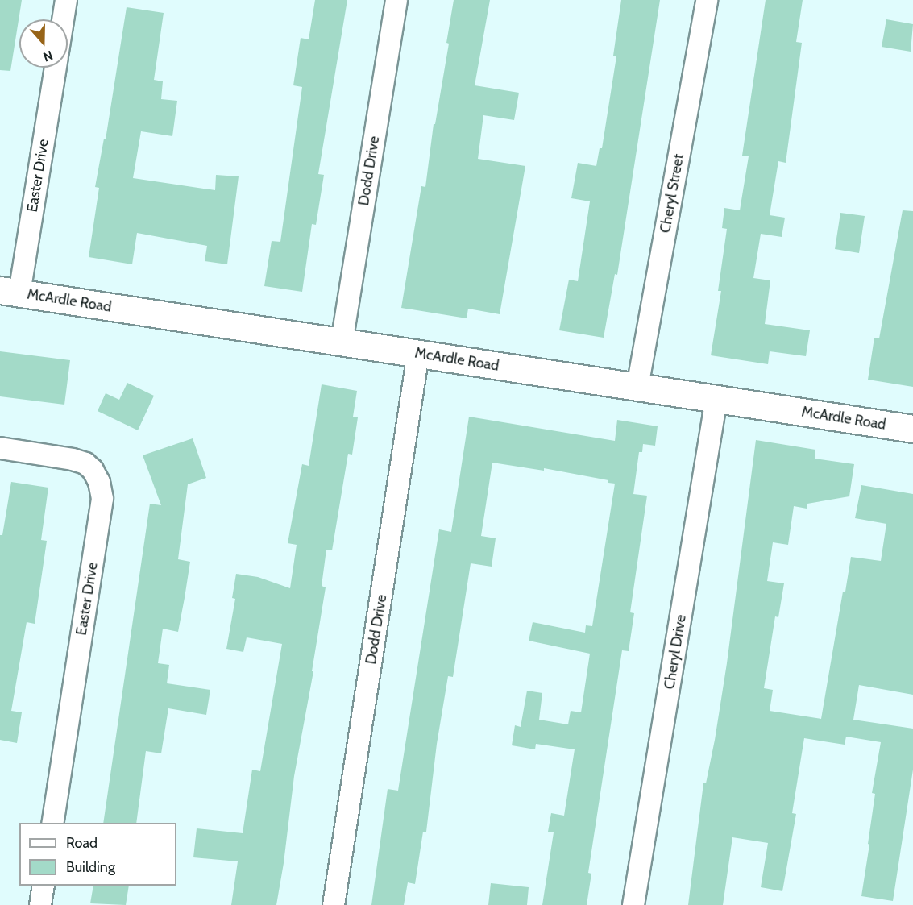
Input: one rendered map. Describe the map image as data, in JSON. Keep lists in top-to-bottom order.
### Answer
{
  "streets": {
    "main road": ["McArdle Road"],
    "street": [
      "Dodd Drive",
      "Easter Drive",
      "Cheryl Street",
      "Cheryl Drive"
    ]
  },
  "crossings": [
    ["Dodd Drive", "McArdle Road"],
    ["Easter Drive", "McArdle Road"],
    ["Cheryl Street", "McArdle Road"],
    ["McArdle Road", "Cheryl Drive"]
  ],
  "legend": ["Road", "Building"],
  "north": "bottom"
}
